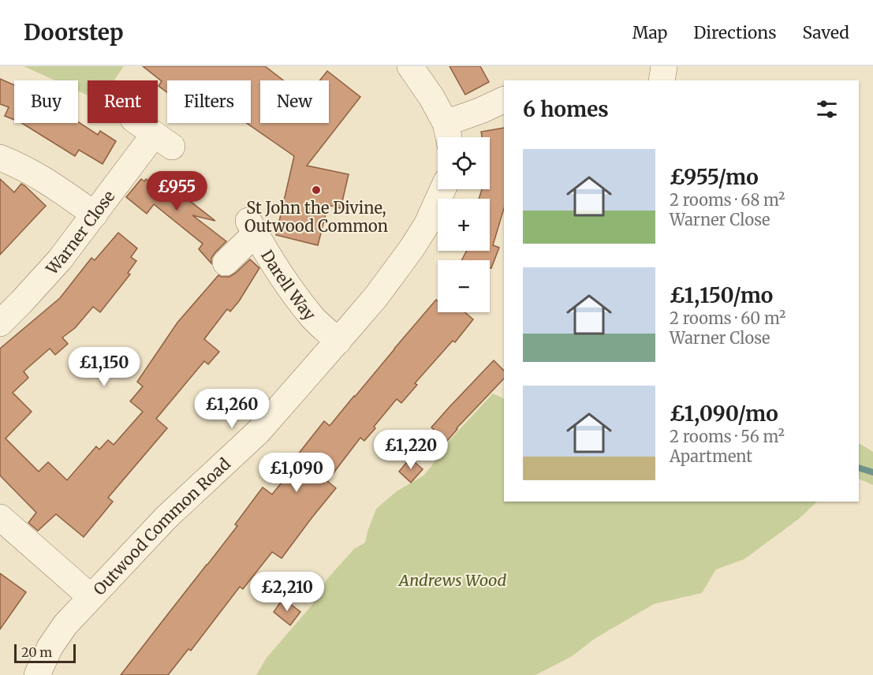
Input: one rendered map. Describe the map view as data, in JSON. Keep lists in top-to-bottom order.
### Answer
{
  "streets": {
    "street": ["Warner Close", "Darell Way", "Outwood Common Road"]
  },
  "crossings": [
    ["Darell Way", "Outwood Common Road"]
  ],
  "parks": ["Andrews Wood"],
  "places": ["St John the Divine, Outwood Common"],
  "scale_bar": "20 m",
  "page": {
    "header": "Doorstep",
    "nav": ["Map", "Directions", "Saved"],
    "chip": [
      "Buy",
      "Rent",
      "Filters",
      "New"
    ],
    "heading": "6 homes",
    "map_buttons": ["+", "−"],
    "list": [
      {
        "name": "£955/mo",
        "note": "2 rooms · 68 m² · Warner Close"
      },
      {
        "name": "£1,150/mo",
        "note": "2 rooms · 60 m² · Warner Close"
      },
      {
        "name": "£1,090/mo",
        "note": "2 rooms · 56 m² · Apartment"
      }
    ],
    "price": [
      "£955",
      "£1,150",
      "£1,260",
      "£1,220",
      "£1,090",
      "£2,210"
    ],
    "scale": "20 m"
  }
}
